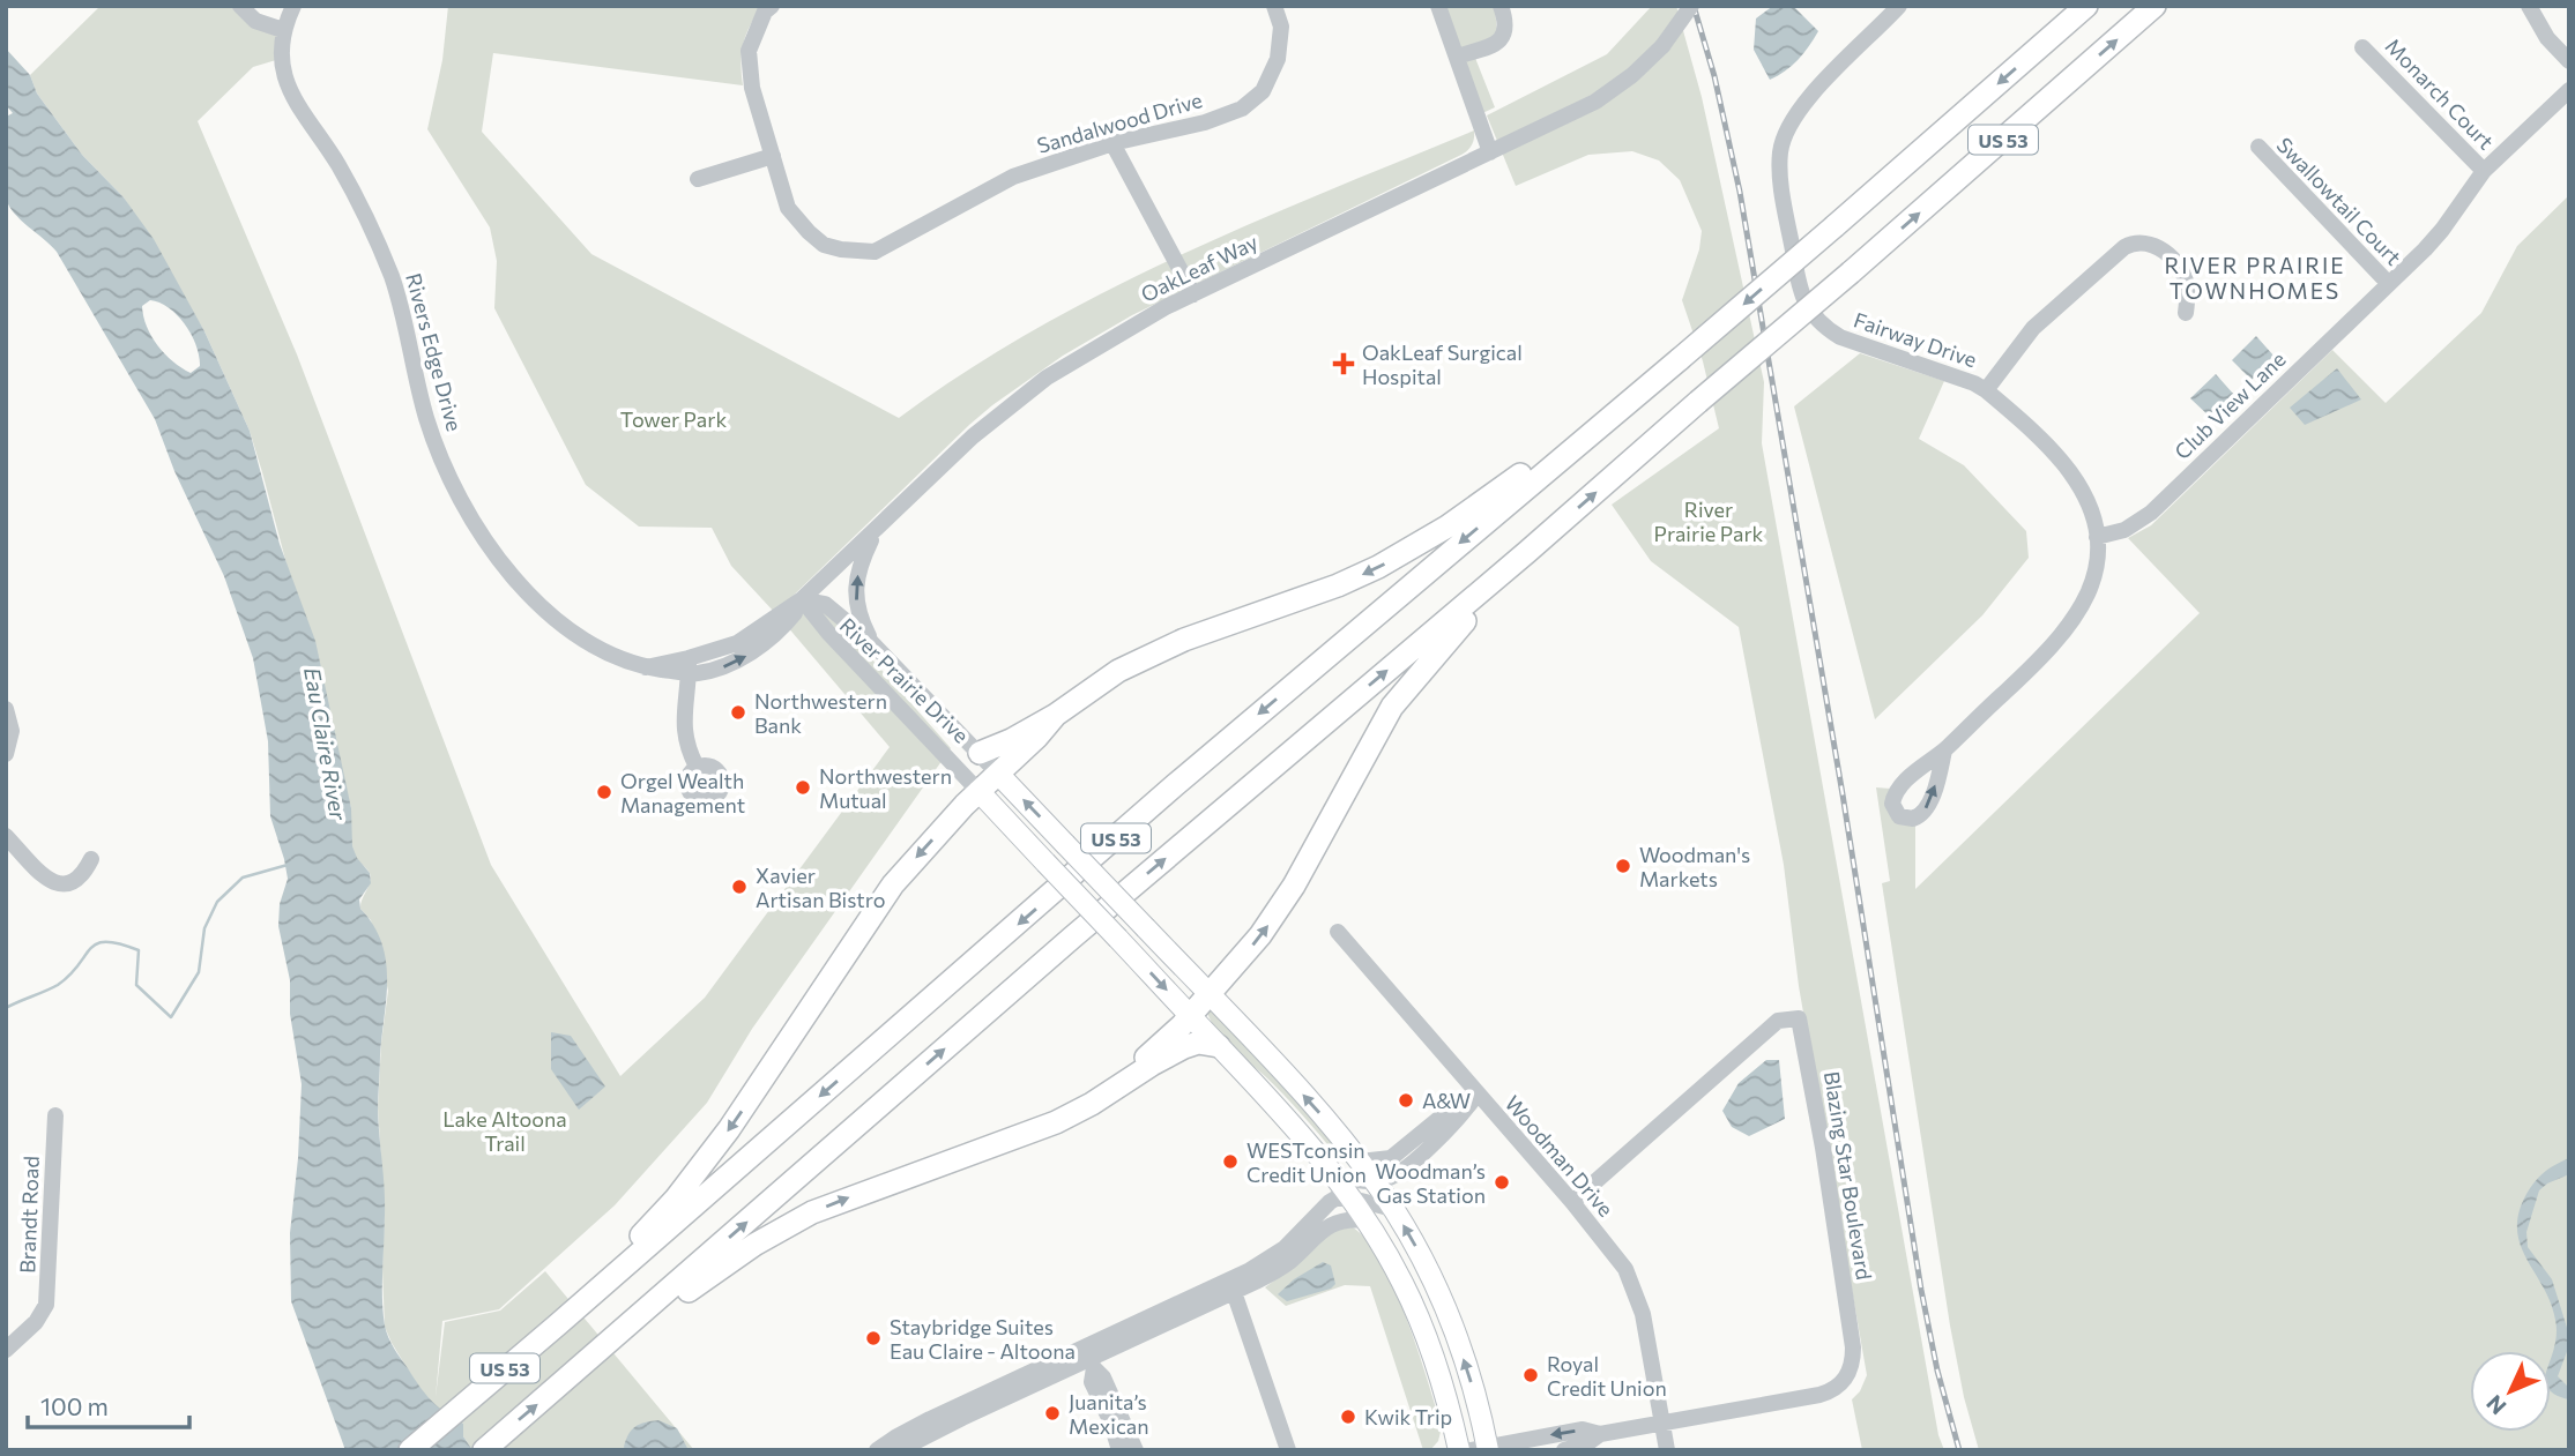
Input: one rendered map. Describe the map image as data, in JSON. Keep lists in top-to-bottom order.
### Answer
{
  "streets": {
    "highway": ["US 53"],
    "main road": ["River Prairie Drive"],
    "street": [
      "Monarch Court",
      "Sandalwood Drive",
      "Swallowtail Court",
      "OakLeaf Way",
      "Fairway Drive",
      "Rivers Edge Drive",
      "Club View Lane",
      "Woodman Drive",
      "Blazing Star Boulevard",
      "Brandt Road"
    ]
  },
  "crossings": [
    ["Monarch Court", "Club View Lane"],
    ["Swallowtail Court", "Club View Lane"],
    ["OakLeaf Way", "Rivers Edge Drive"],
    ["OakLeaf Way", "River Prairie Drive"],
    ["Fairway Drive", "Club View Lane"],
    ["Rivers Edge Drive", "River Prairie Drive"],
    ["River Prairie Drive", "Blazing Star Boulevard"],
    ["Woodman Drive", "Blazing Star Boulevard"]
  ],
  "districts": ["RIVER PRAIRIE TOWNHOMES"],
  "water": ["Eau Claire River"],
  "parks": ["Tower Park", "River Prairie Park", "Lake Altoona Trail"],
  "places": {
    "health": ["OakLeaf Surgical Hospital"],
    "other": [
      "Northwestern Bank",
      "Northwestern Mutual",
      "Orgel Wealth Management",
      "Woodman's Markets",
      "Xavier Artisan Bistro",
      "A&W",
      "WESTconsin Credit Union",
      "Woodman’s Gas Station",
      "Staybridge Suites Eau Claire - Altoona",
      "Royal Credit Union",
      "Juanita’s Mexican",
      "Kwik Trip"
    ]
  },
  "scale_bar": "100 m",
  "north": "bottom left"
}
